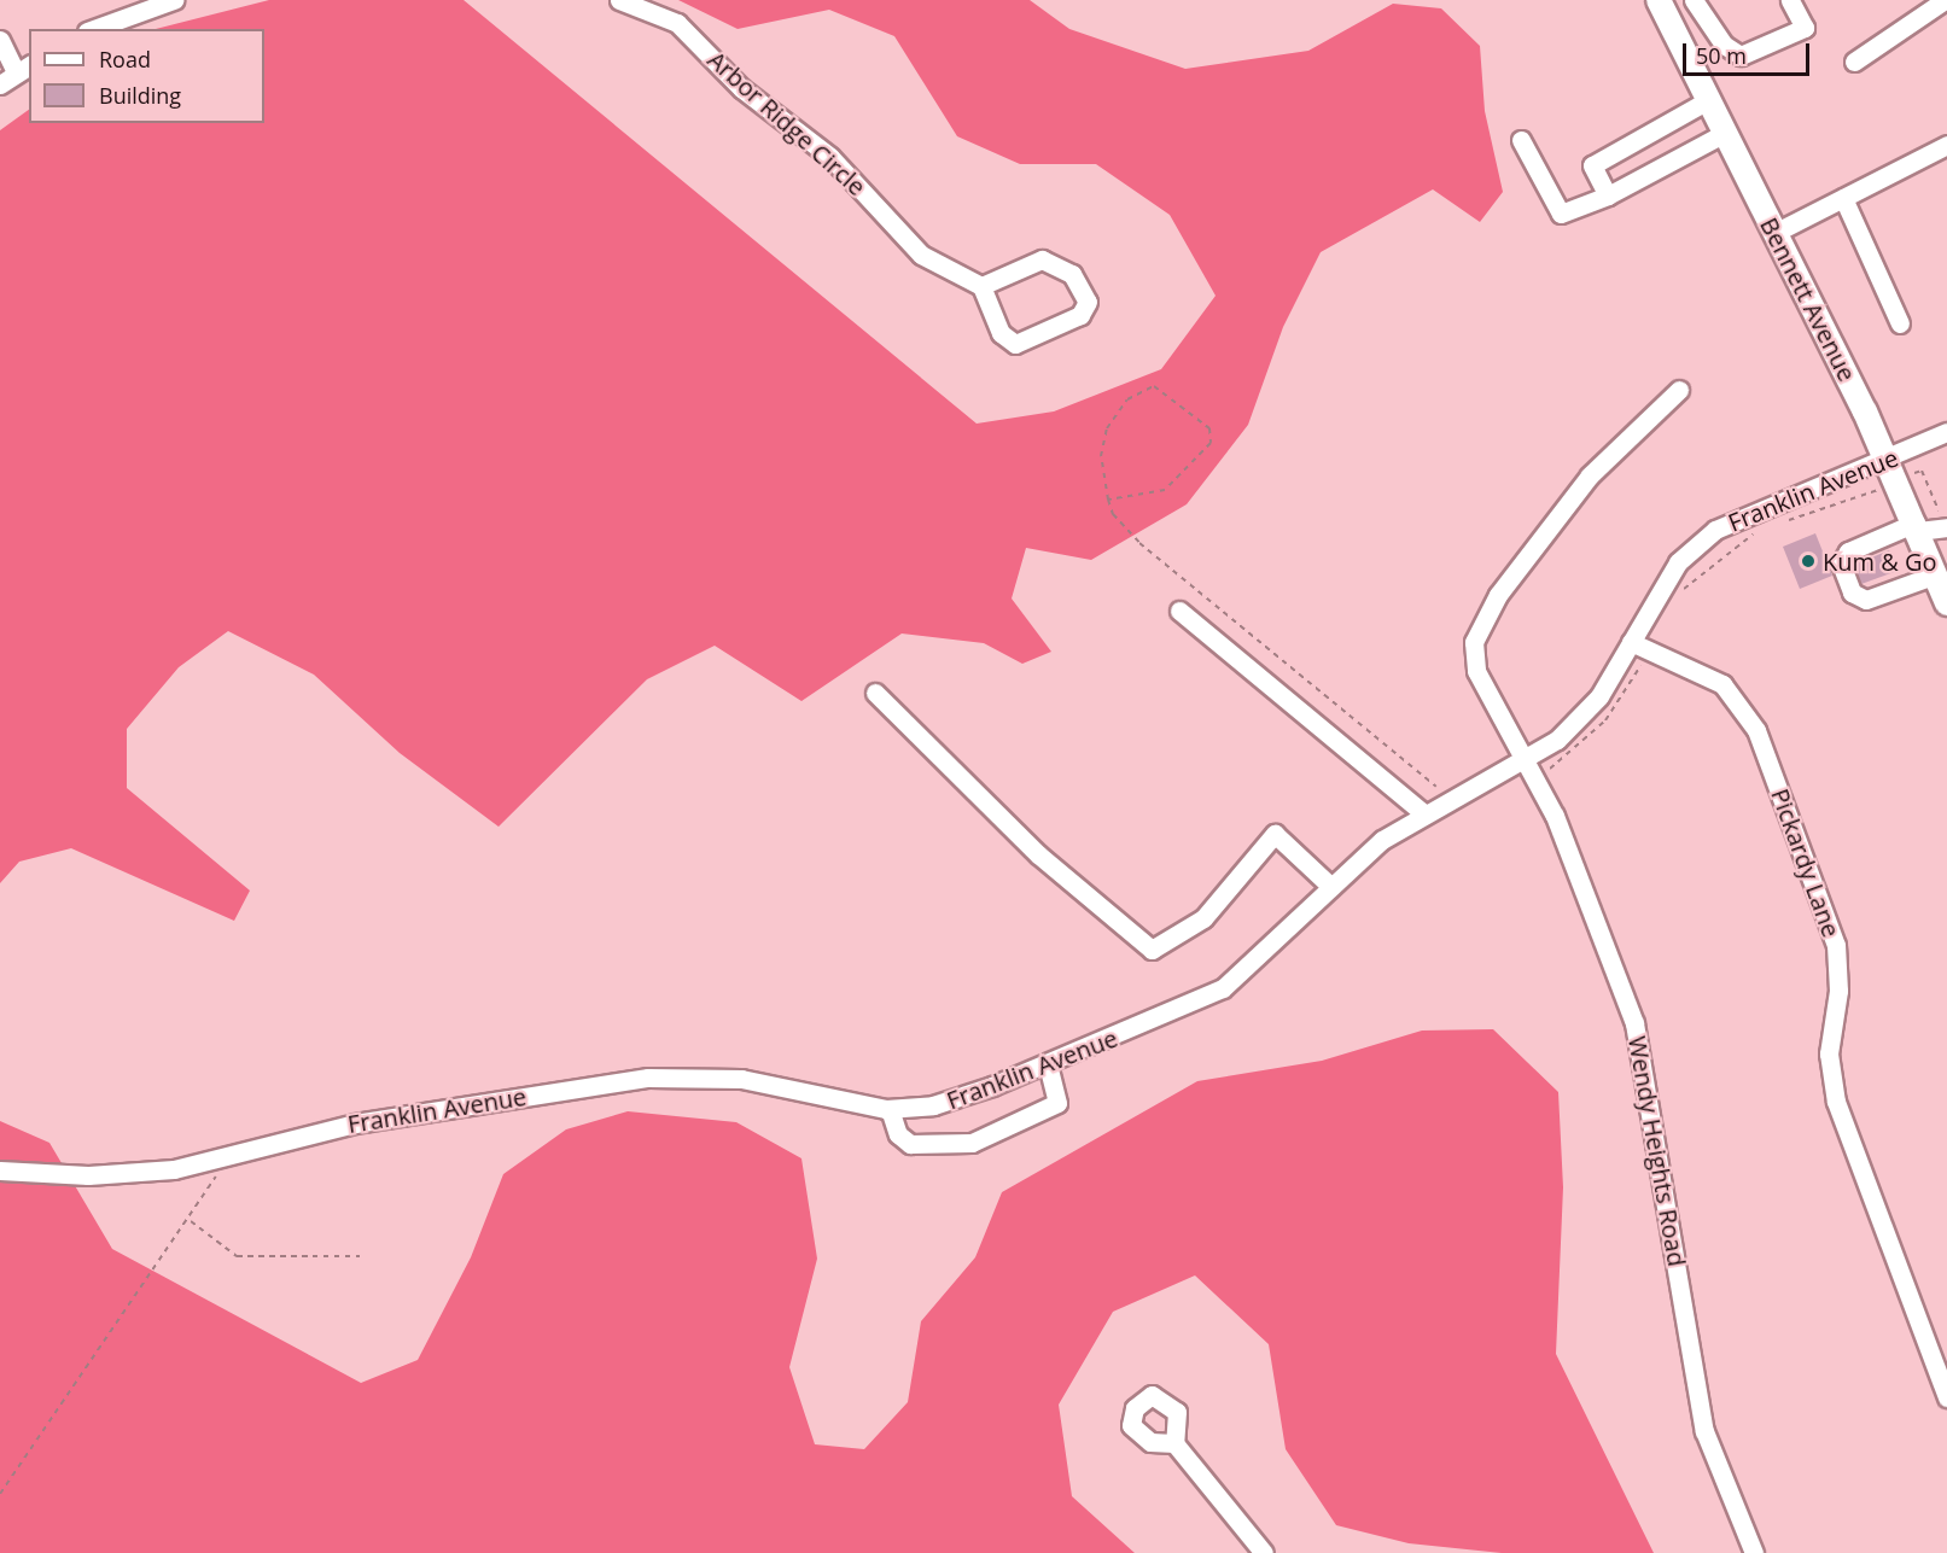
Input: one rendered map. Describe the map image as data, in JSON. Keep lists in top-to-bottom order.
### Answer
{
  "streets": {
    "main road": ["Bennett Avenue"],
    "street": [
      "Arbor Ridge Circle",
      "Franklin Avenue",
      "Pickardy Lane",
      "Wendy Heights Road"
    ]
  },
  "crossings": [
    ["Bennett Avenue", "Franklin Avenue"],
    ["Franklin Avenue", "Pickardy Lane"],
    ["Franklin Avenue", "Wendy Heights Road"]
  ],
  "places": ["Kum & Go"],
  "legend": ["Road", "Building"],
  "scale_bar": "50 m"
}
